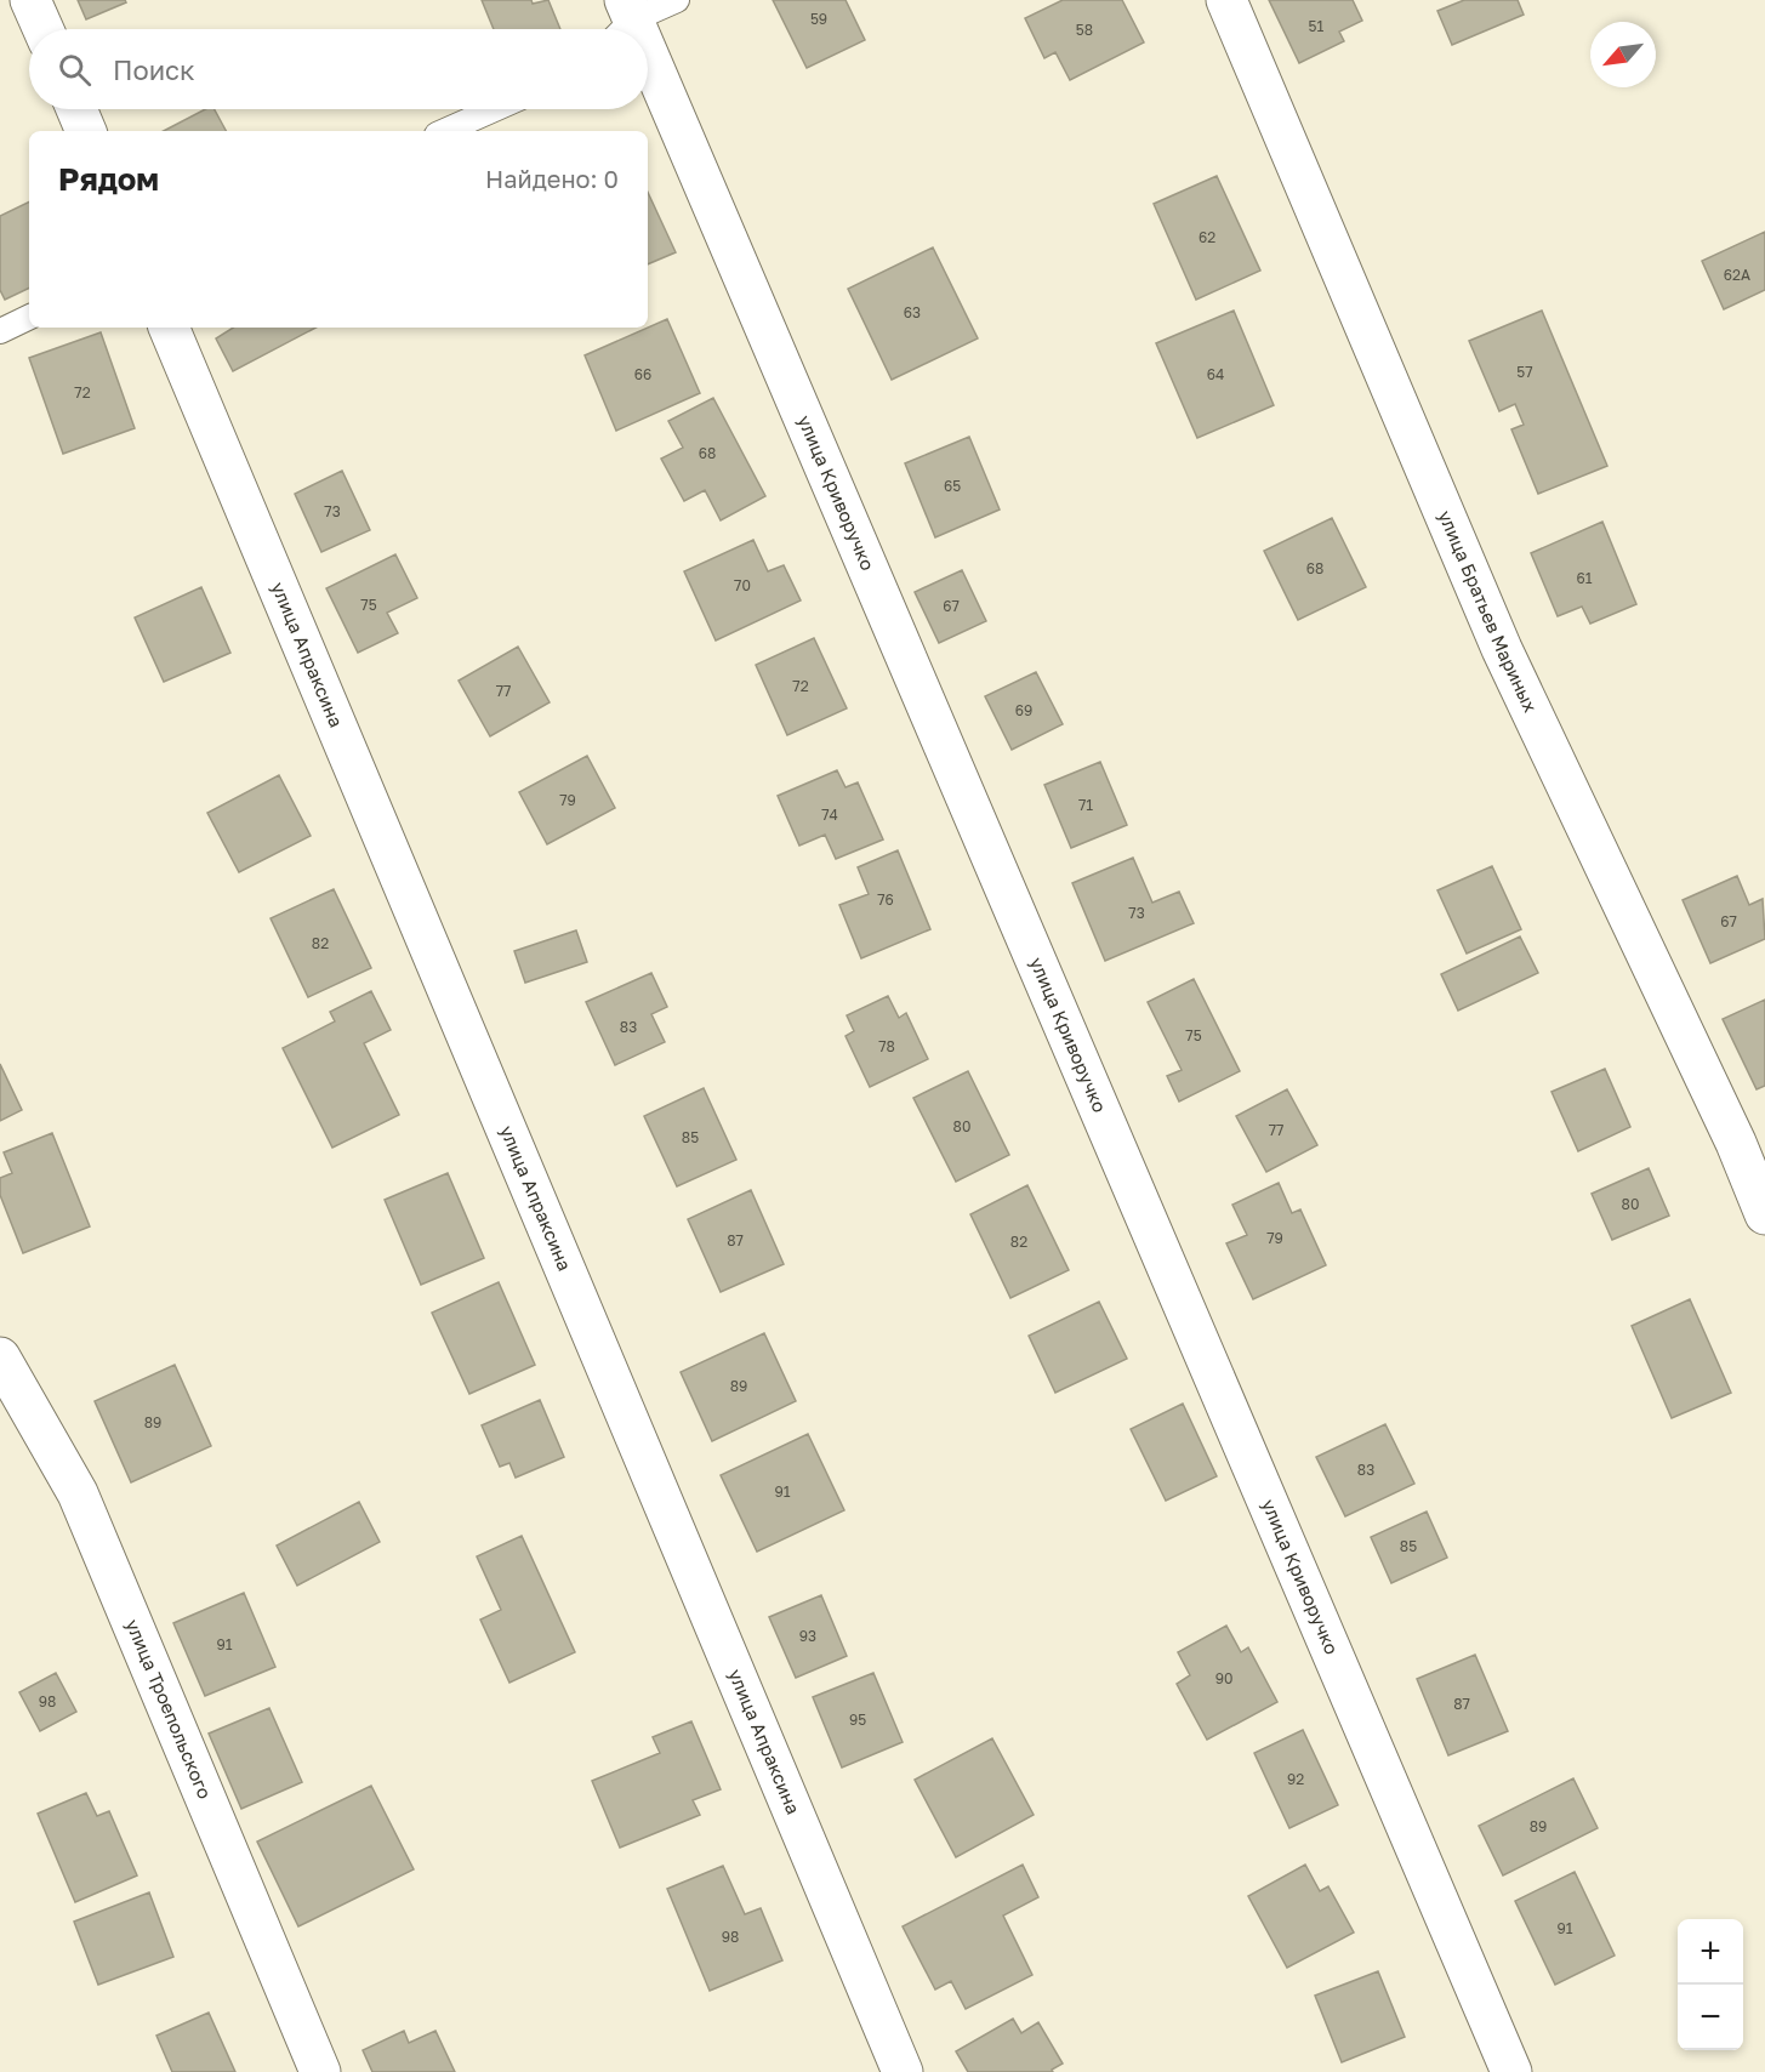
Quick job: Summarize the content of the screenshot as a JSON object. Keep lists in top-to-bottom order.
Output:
{
  "streets": {
    "street": [
      "улица Криворучко",
      "улица Братьев Мариных",
      "улица Апраксина",
      "улица Троепольского"
    ]
  },
  "house_numbers": [
    "59",
    "51",
    "58",
    "62",
    "62А",
    "63",
    "57",
    "66",
    "64",
    "72",
    "68",
    "65",
    "73",
    "68",
    "61",
    "70",
    "75",
    "67",
    "72",
    "77",
    "69",
    "79",
    "71",
    "74",
    "76",
    "73",
    "67",
    "82",
    "83",
    "75",
    "78",
    "80",
    "77",
    "85",
    "80",
    "79",
    "87",
    "82",
    "89",
    "89",
    "83",
    "91",
    "85",
    "93",
    "91",
    "90",
    "98",
    "87",
    "95",
    "92",
    "89",
    "91",
    "98"
  ],
  "north": "bottom left",
  "page": {
    "search": "Поиск",
    "heading": ["Рядом", "Найдено: 0"],
    "map_buttons": ["+", "−"]
  }
}
